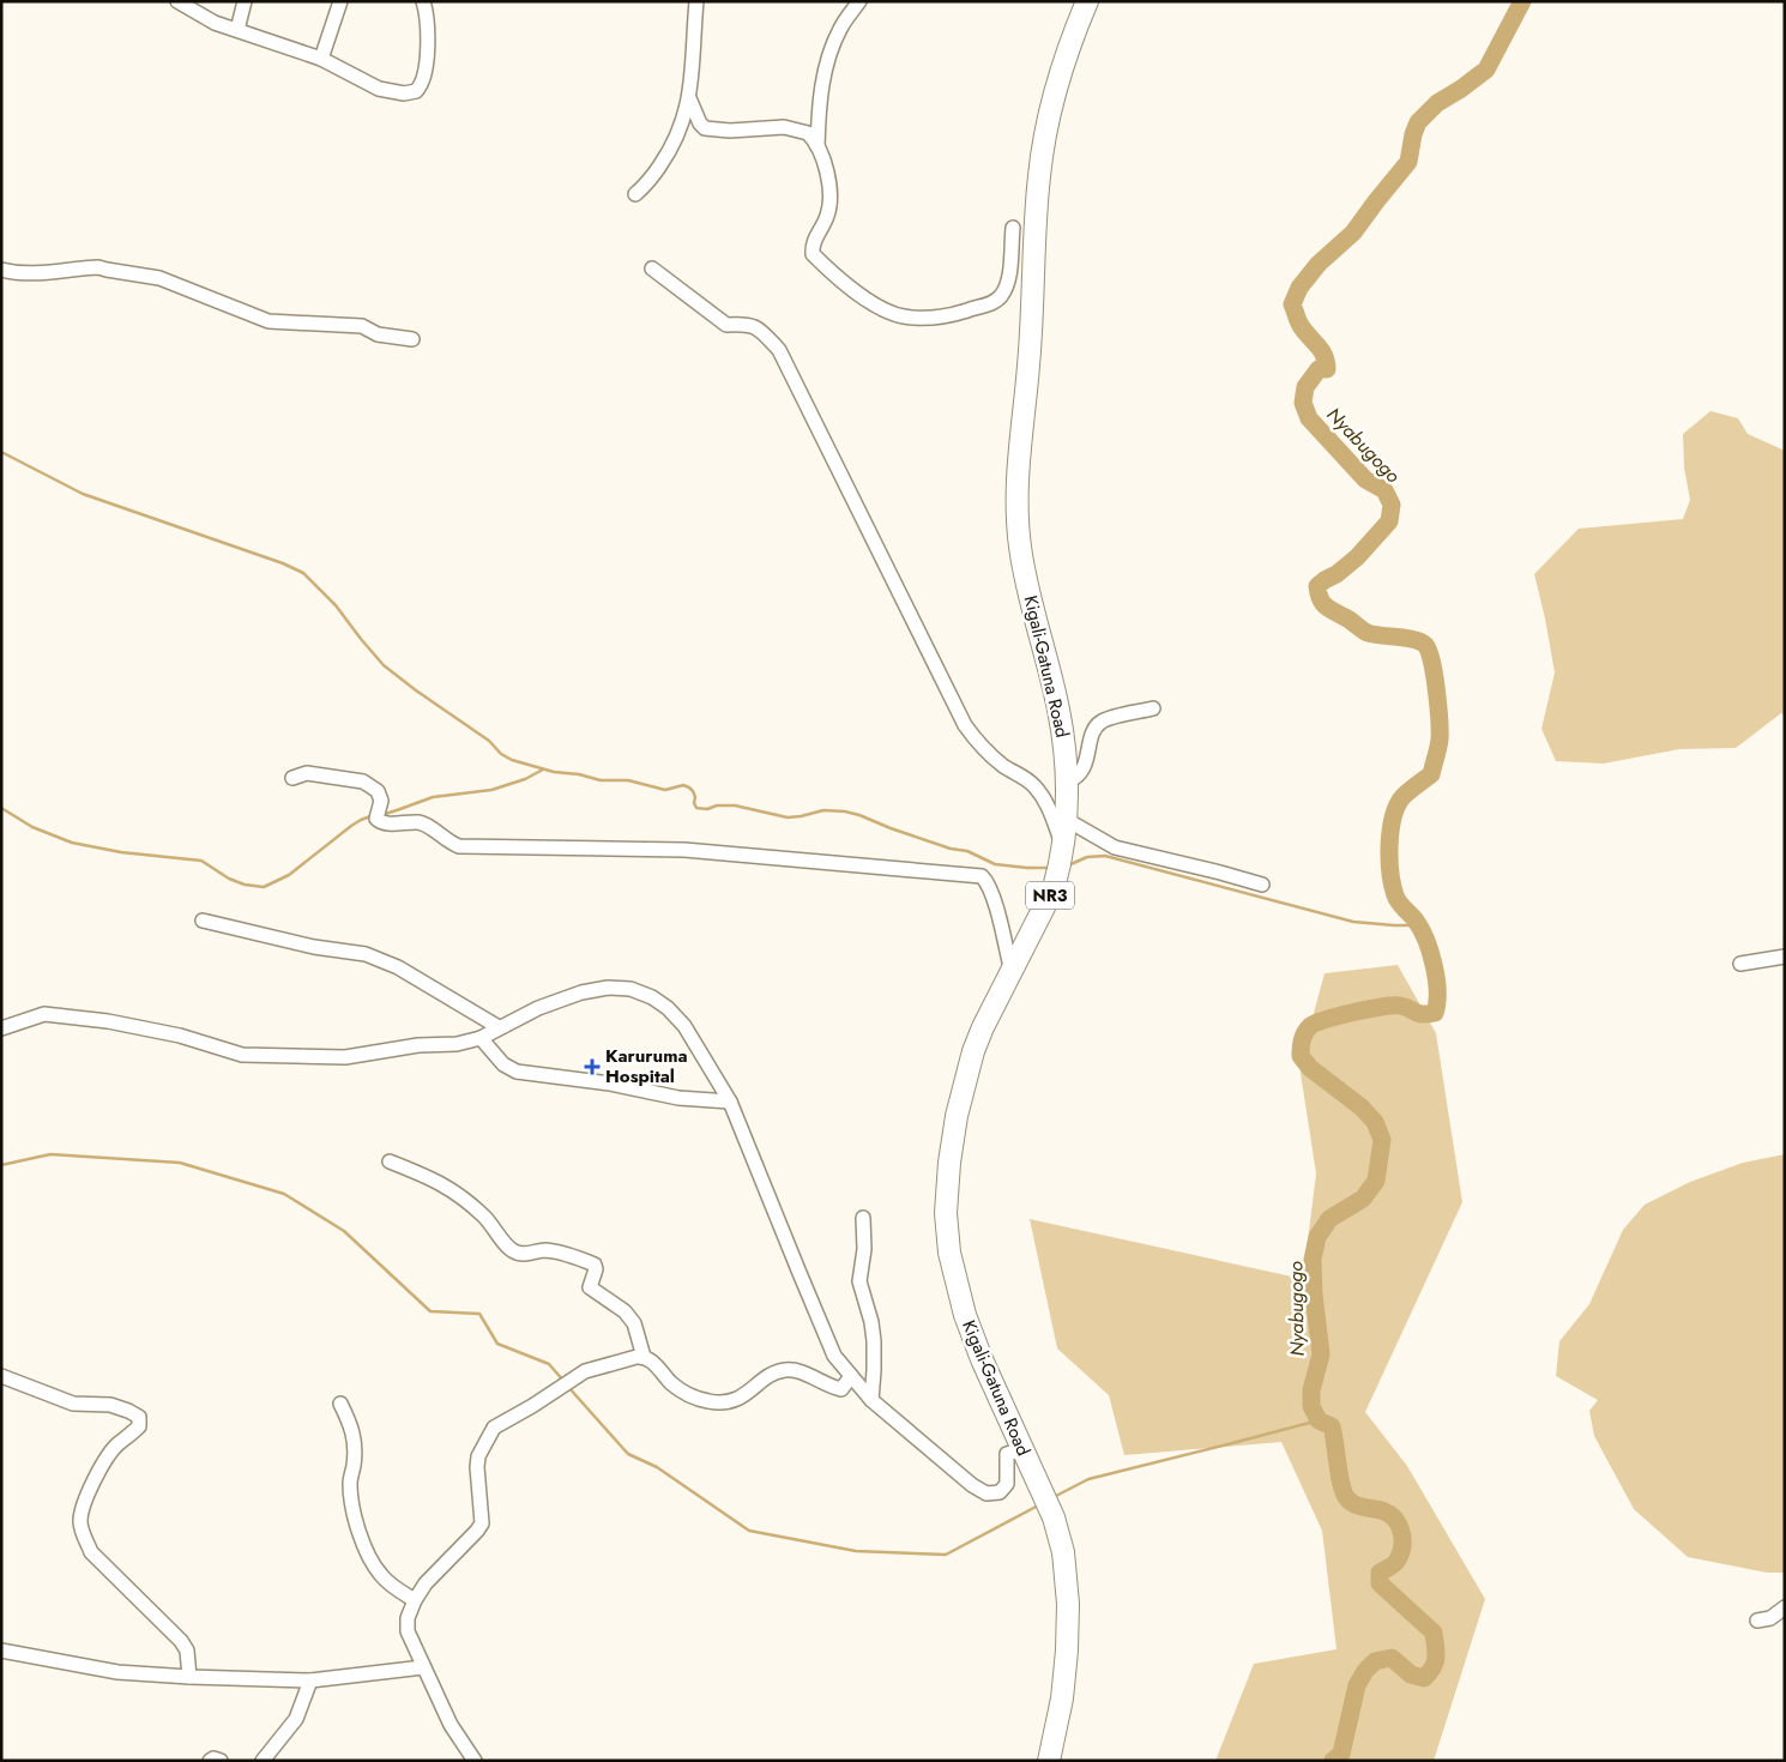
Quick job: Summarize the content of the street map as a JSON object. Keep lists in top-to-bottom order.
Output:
{
  "streets": {
    "highway": ["Kigali-Gatuna Road", "NR3"]
  },
  "water": ["Nyabugogo"],
  "places": {
    "health": ["Karuruma Hospital"]
  }
}
